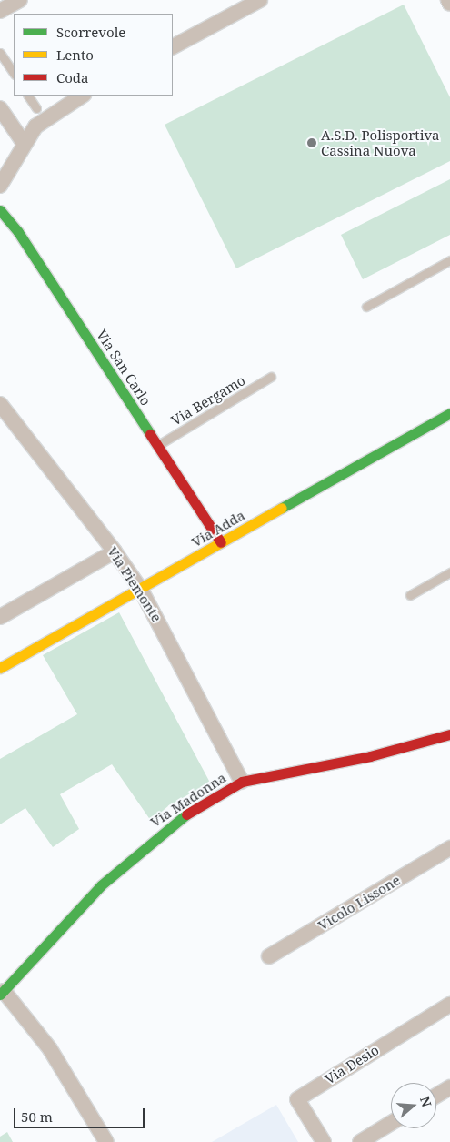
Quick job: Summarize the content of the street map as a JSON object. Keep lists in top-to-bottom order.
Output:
{
  "streets": {
    "street": [
      "Via San Carlo",
      "Via Adda",
      "Via Piemonte",
      "Via Madonna",
      "Vicolo Lissone",
      "Via Desio"
    ],
    "lane": ["Via Bergamo"]
  },
  "crossings": [
    ["Via San Carlo", "Via Bergamo"],
    ["Via San Carlo", "Via Adda"],
    ["Via Adda", "Via Piemonte"],
    ["Via Piemonte", "Via Madonna"]
  ],
  "places": ["A.S.D. Polisportiva Cassina Nuova"],
  "legend": ["Scorrevole", "Lento", "Coda"],
  "scale_bar": "50 m",
  "north": "right"
}
